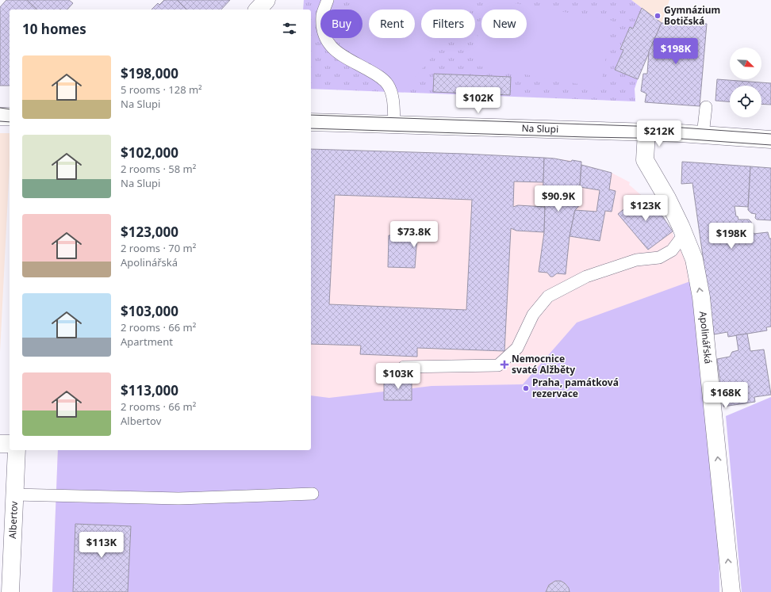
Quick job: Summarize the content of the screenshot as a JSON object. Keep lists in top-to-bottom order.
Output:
{
  "streets": {
    "street": ["Na Slupi", "Apolinářská", "Albertov"]
  },
  "crossings": [
    ["Na Slupi", "Apolinářská"]
  ],
  "one_way": ["Apolinářská"],
  "places": {
    "other": ["Gymnázium Botičská", "Praha, památková rezervace"],
    "health": ["Nemocnice svaté Alžběty"]
  },
  "north": "bottom right",
  "page": {
    "chip": [
      "Buy",
      "Rent",
      "Filters",
      "New"
    ],
    "heading": "10 homes",
    "price": [
      "$198K",
      "$102K",
      "$212K",
      "$90.9K",
      "$123K",
      "$73.8K",
      "$198K",
      "$103K",
      "$168K",
      "$113K"
    ],
    "list": [
      {
        "name": "$198,000",
        "note": "5 rooms · 128 m² · Na Slupi"
      },
      {
        "name": "$102,000",
        "note": "2 rooms · 58 m² · Na Slupi"
      },
      {
        "name": "$123,000",
        "note": "2 rooms · 70 m² · Apolinářská"
      },
      {
        "name": "$103,000",
        "note": "2 rooms · 66 m² · Apartment"
      },
      {
        "name": "$113,000",
        "note": "2 rooms · 66 m² · Albertov"
      }
    ]
  }
}
